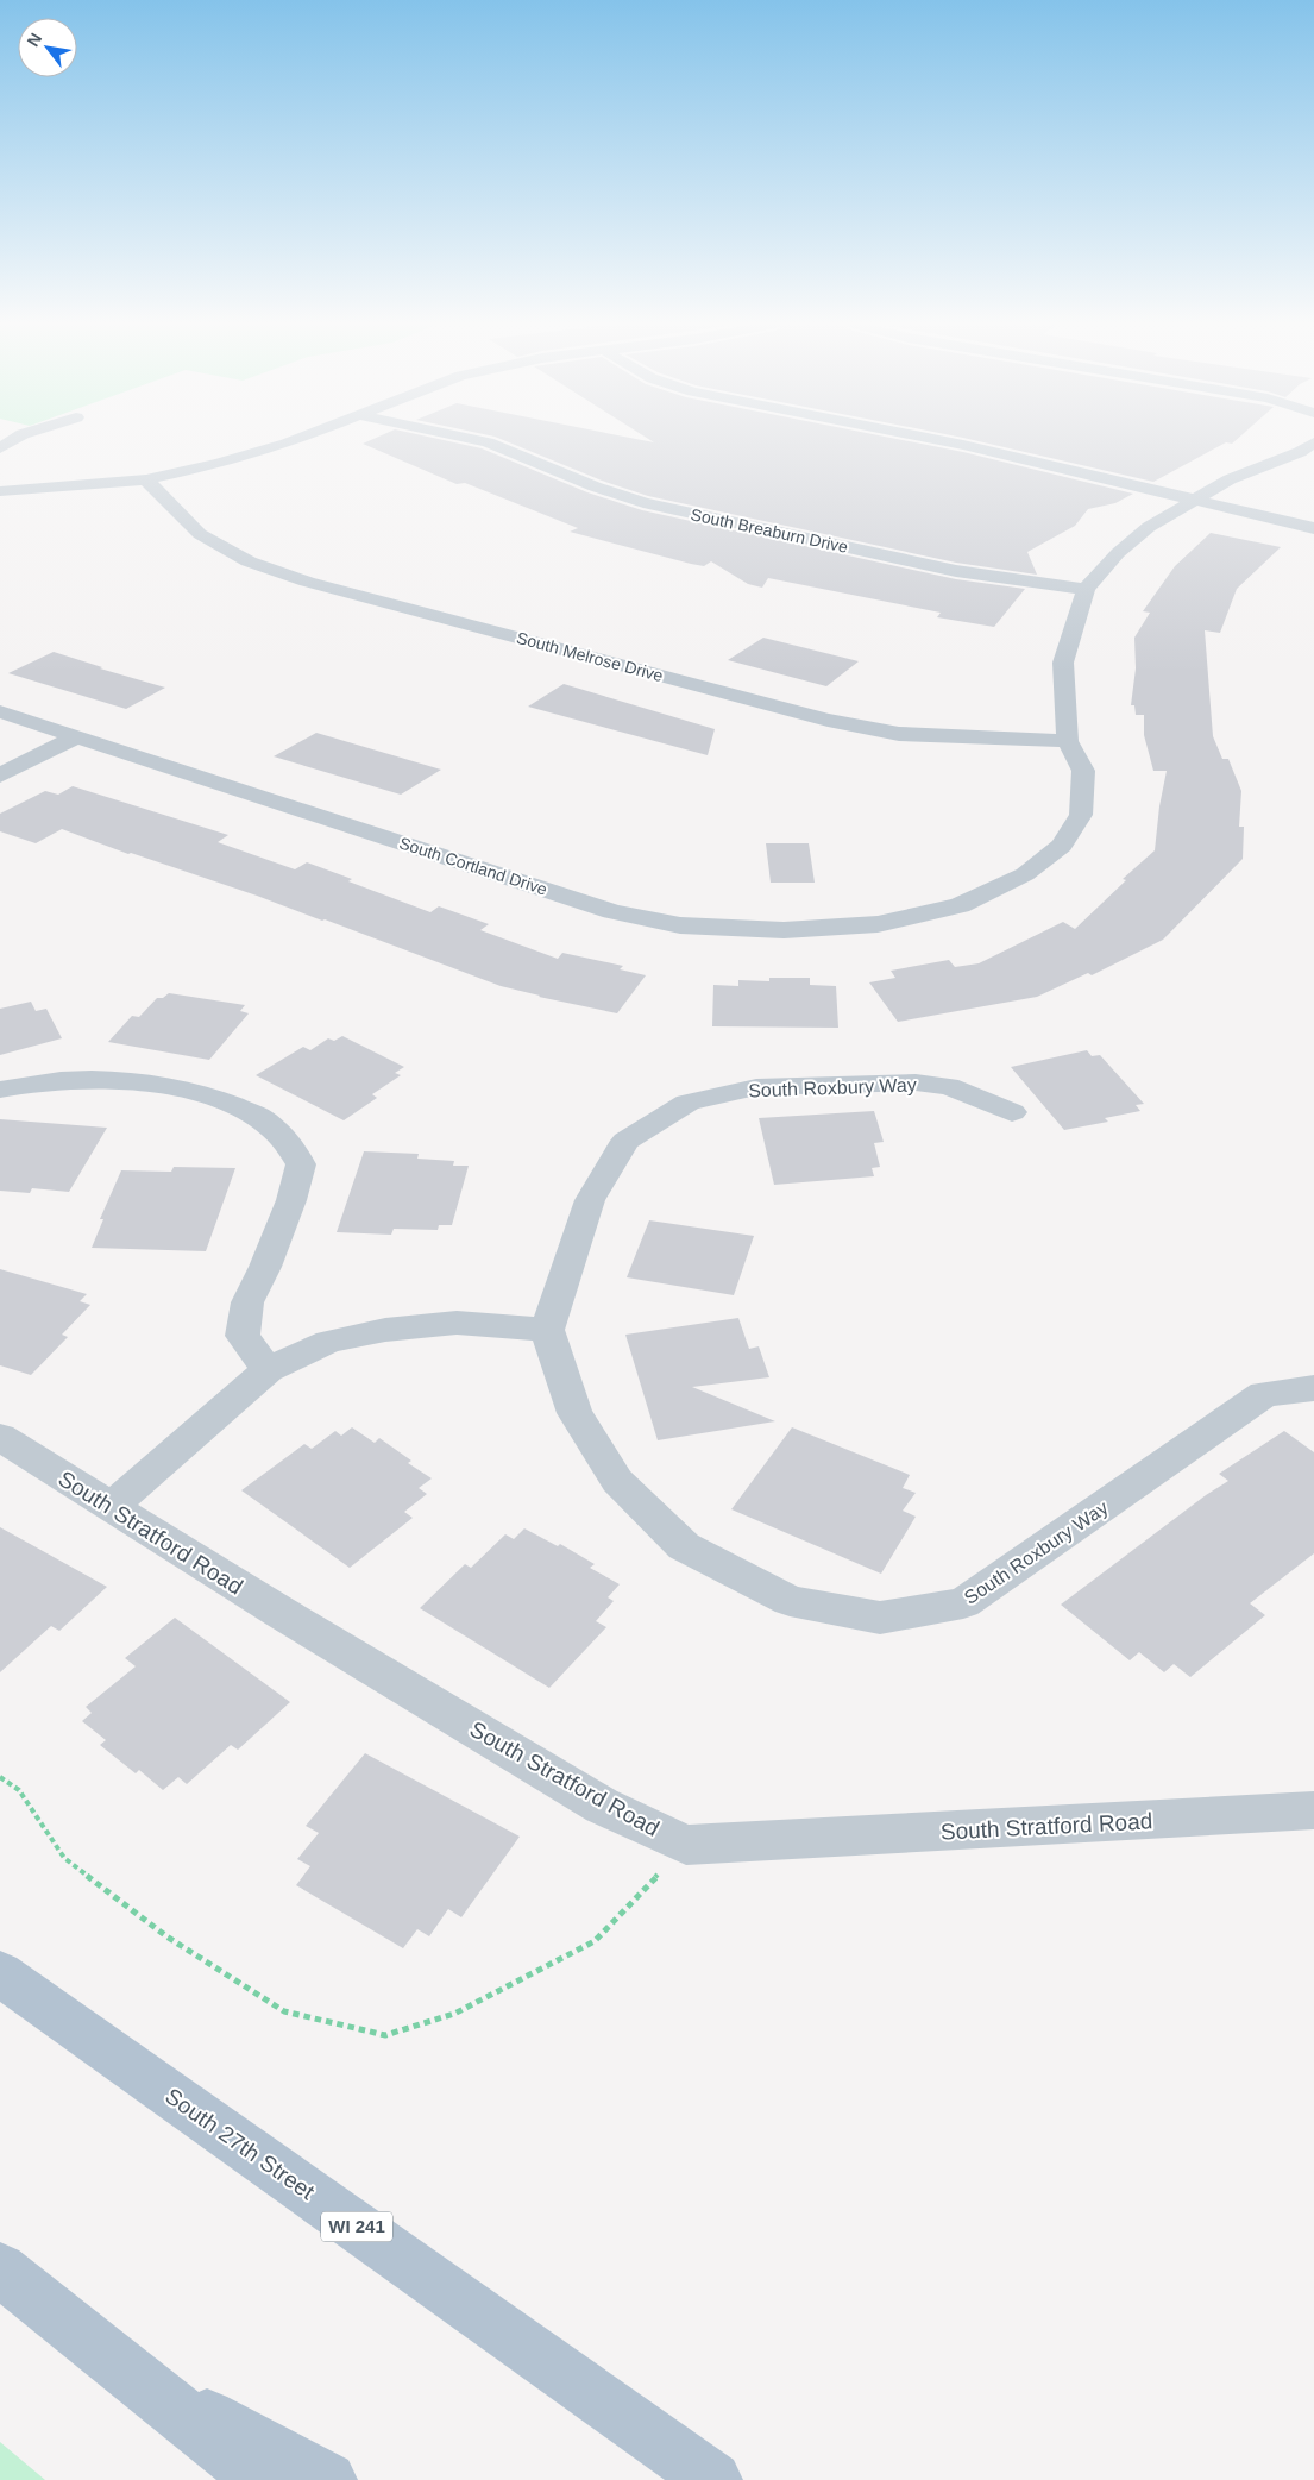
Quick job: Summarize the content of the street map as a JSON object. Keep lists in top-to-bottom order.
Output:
{
  "streets": {
    "main road": ["South 27th Street", "WI 241"],
    "street": [
      "South Breaburn Drive",
      "South Melrose Drive",
      "South Cortland Drive",
      "South Roxbury Way",
      "South Stratford Road"
    ]
  },
  "crossings": [
    ["South Melrose Drive", "South Cortland Drive"]
  ],
  "north": "top left"
}
